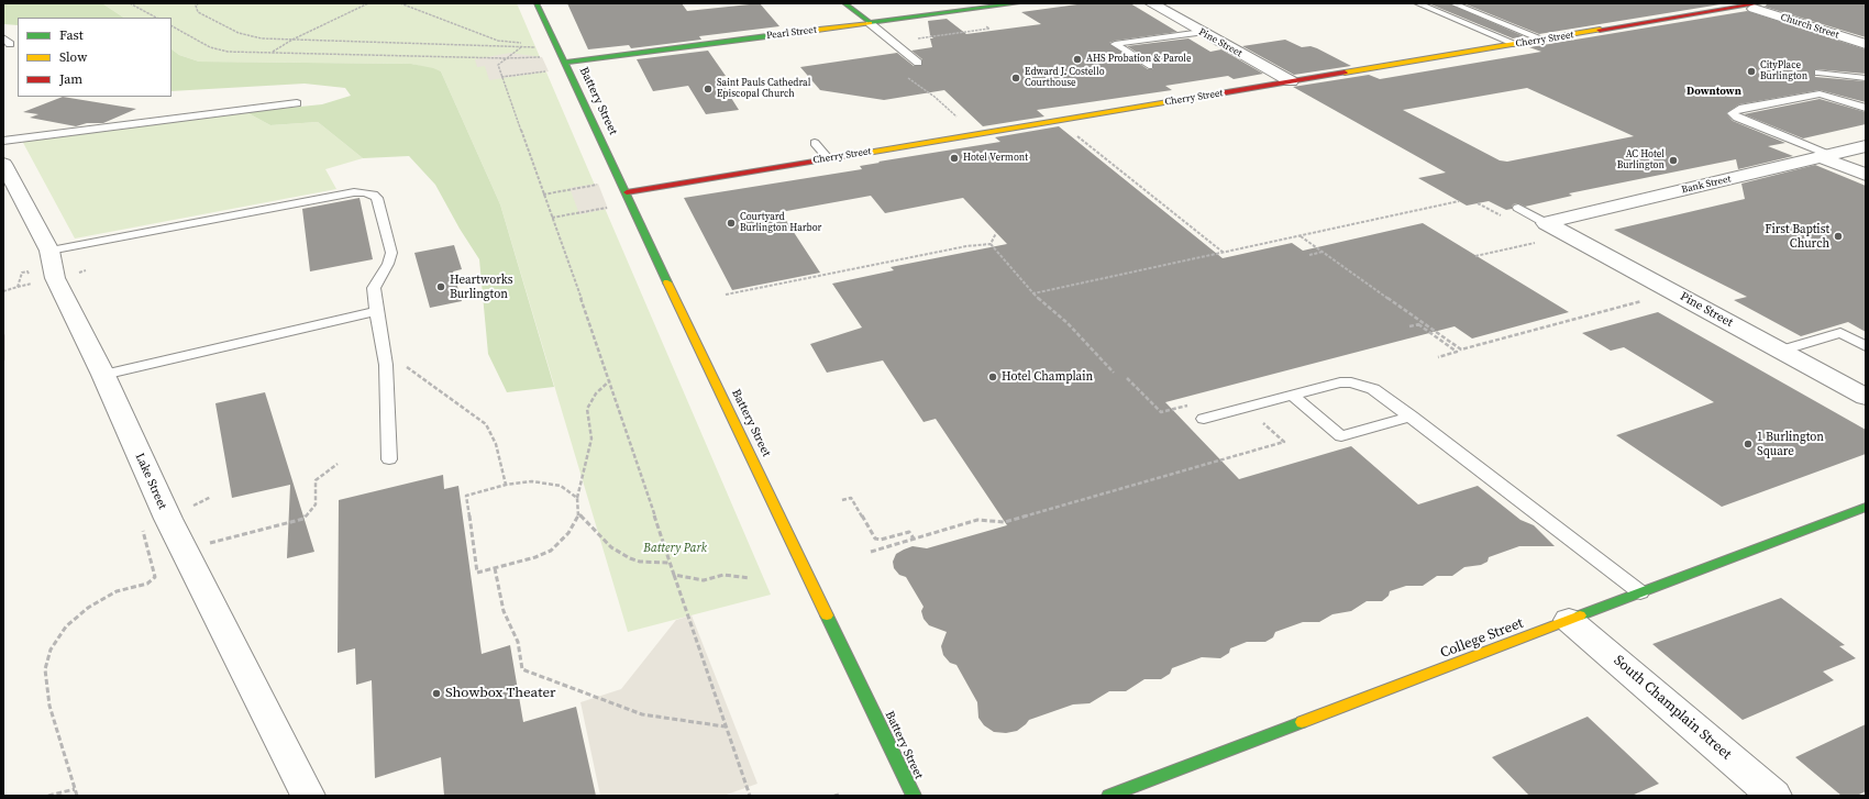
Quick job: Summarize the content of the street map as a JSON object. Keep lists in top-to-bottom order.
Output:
{
  "streets": {
    "street": [
      "Church Street",
      "Pearl Street",
      "Cherry Street",
      "Pine Street",
      "Battery Street",
      "Bank Street",
      "Lake Street",
      "College Street",
      "South Champlain Street"
    ]
  },
  "crossings": [
    ["Church Street", "Cherry Street"],
    ["Pearl Street", "Battery Street"],
    ["Cherry Street", "Pine Street"],
    ["Cherry Street", "Battery Street"],
    ["Pine Street", "Bank Street"],
    ["College Street", "South Champlain Street"]
  ],
  "districts": ["Downtown"],
  "parks": ["Battery Park"],
  "places": [
    "AHS Probation & Parole",
    "CityPlace Burlington",
    "Edward J. Costello Courthouse",
    "Saint Pauls Cathedral Episcopal Church",
    "Hotel Vermont",
    "AC Hotel Burlington",
    "Courtyard Burlington Harbor",
    "First Baptist Church",
    "Heartworks Burlington",
    "Hotel Champlain",
    "1 Burlington Square",
    "Showbox Theater"
  ],
  "legend": ["Fast", "Slow", "Jam"]
}
